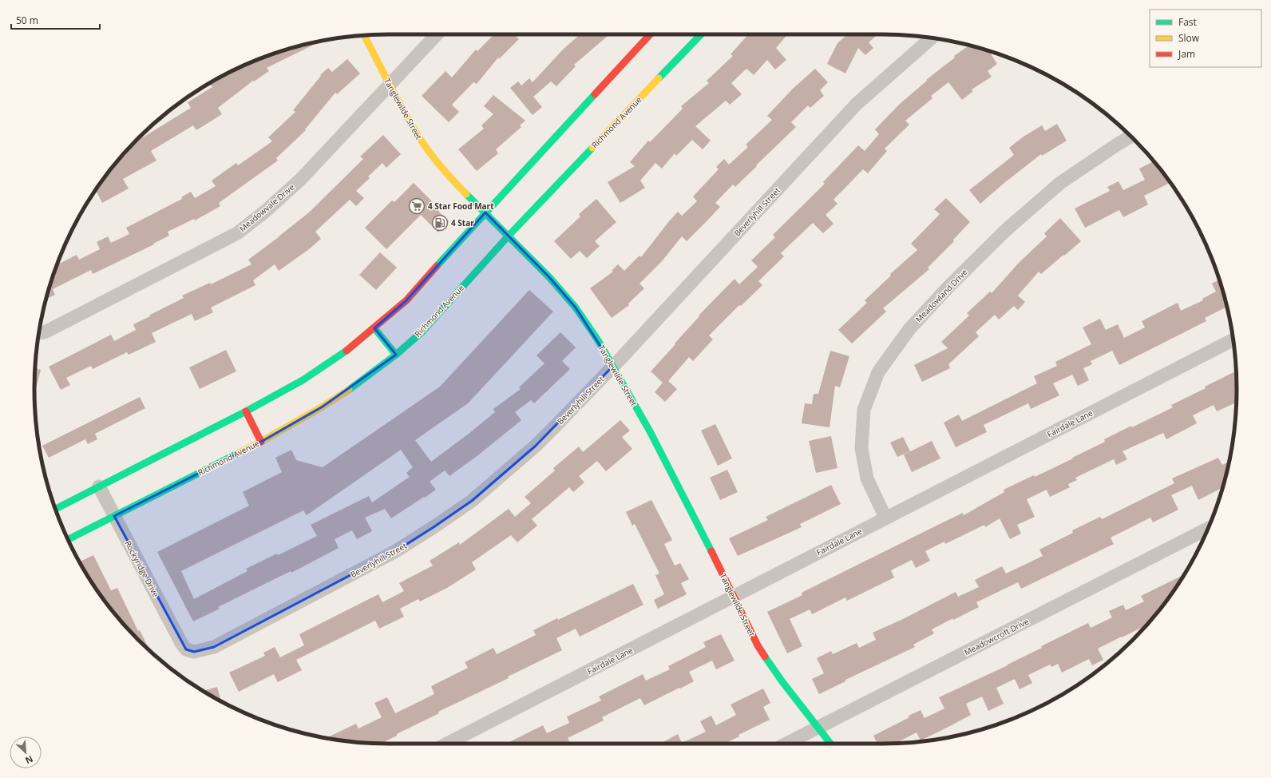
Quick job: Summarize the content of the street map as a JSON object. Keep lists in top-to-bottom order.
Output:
{
  "streets": {
    "main road": ["Tanglewilde Street", "Richmond Avenue"],
    "street": [
      "Meadowvale Drive",
      "Beverlyhill Street",
      "Meadowland Drive",
      "Fairdale Lane",
      "Rockyridge Drive",
      "Meadowcroft Drive"
    ]
  },
  "crossings": [
    ["Tanglewilde Street", "Richmond Avenue"],
    ["Tanglewilde Street", "Meadowvale Drive"],
    ["Tanglewilde Street", "Beverlyhill Street"],
    ["Tanglewilde Street", "Fairdale Lane"],
    ["Tanglewilde Street", "Meadowcroft Drive"],
    ["Richmond Avenue", "Rockyridge Drive"],
    ["Beverlyhill Street", "Rockyridge Drive"],
    ["Meadowland Drive", "Fairdale Lane"]
  ],
  "places": {
    "supermarket": ["4 Star Food Mart"],
    "fuel station": ["4 Star"]
  },
  "legend": ["Fast", "Slow", "Jam"],
  "scale_bar": "50 m",
  "north": "bottom right"
}
